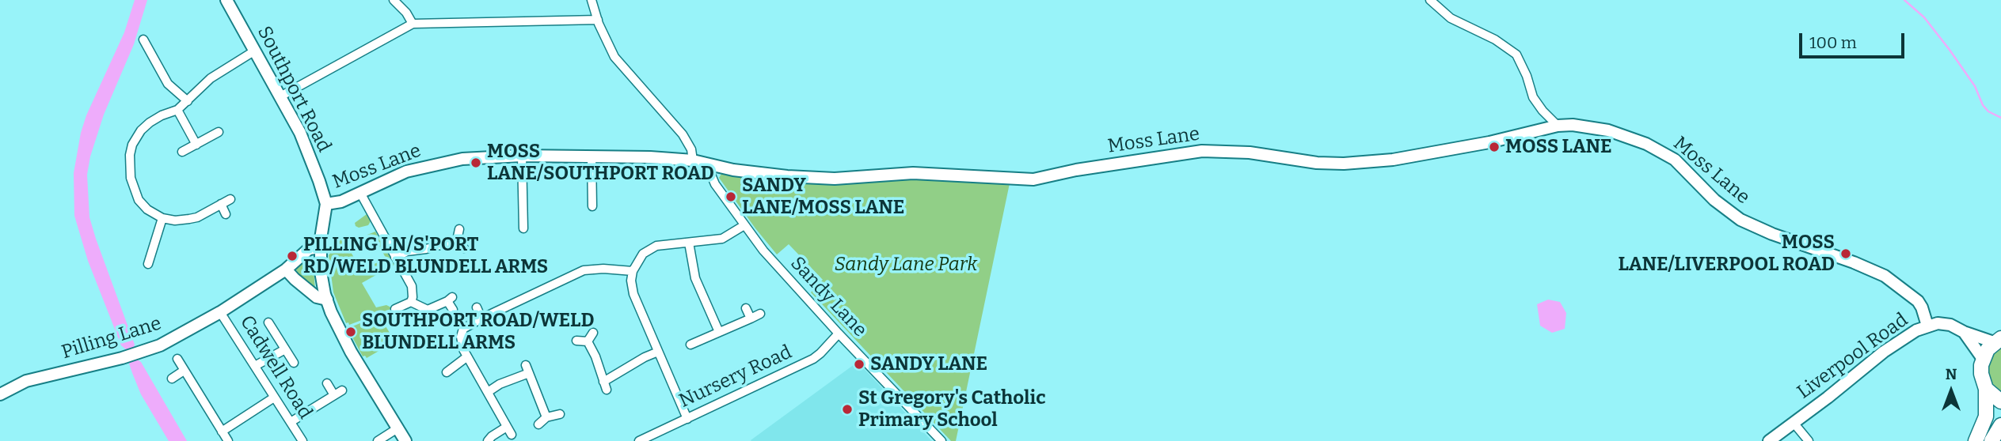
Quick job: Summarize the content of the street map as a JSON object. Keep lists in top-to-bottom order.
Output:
{
  "streets": {
    "street": [
      "Southport Road",
      "Moss Lane",
      "Sandy Lane",
      "Pilling Lane",
      "Liverpool Road",
      "Cadwell Road",
      "Nursery Road"
    ]
  },
  "crossings": [
    ["Southport Road", "Moss Lane"],
    ["Southport Road", "Pilling Lane"],
    ["Moss Lane", "Sandy Lane"],
    ["Moss Lane", "Liverpool Road"],
    ["Sandy Lane", "Nursery Road"],
    ["Pilling Lane", "Cadwell Road"]
  ],
  "parks": ["Sandy Lane Park"],
  "places": [
    "MOSS LANE",
    "MOSS LANE/SOUTHPORT ROAD",
    "SANDY LANE/MOSS LANE",
    "MOSS LANE/LIVERPOOL ROAD",
    "PILLING LN/S'PORT RD/WELD BLUNDELL ARMS",
    "SOUTHPORT ROAD/WELD BLUNDELL ARMS",
    "SANDY LANE",
    "St Gregory's Catholic Primary School"
  ],
  "scale_bar": "100 m",
  "north": "top"
}
